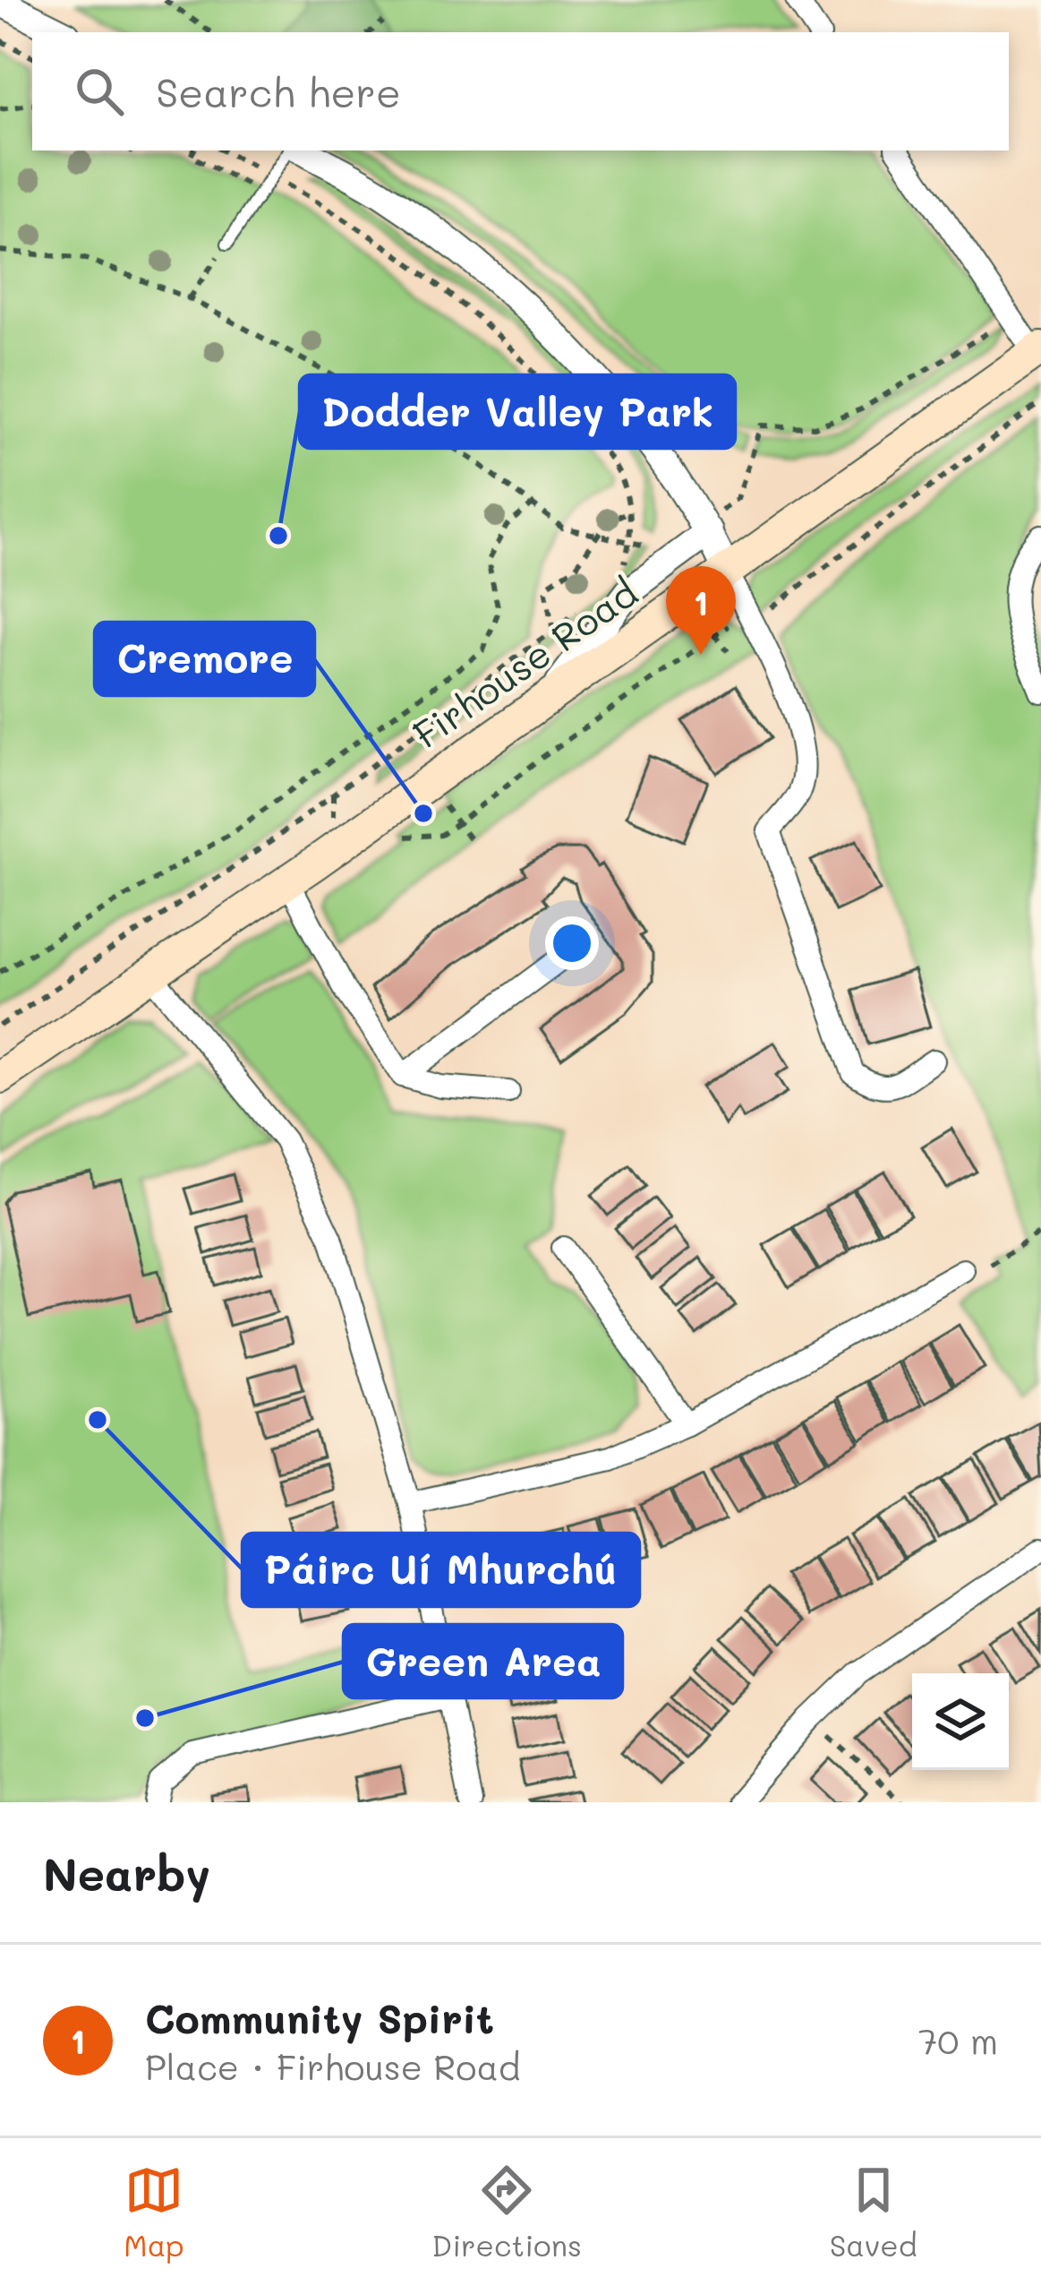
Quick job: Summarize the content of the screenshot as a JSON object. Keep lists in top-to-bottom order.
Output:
{
  "streets": {
    "main road": ["Firhouse Road"]
  },
  "places": [
    "Dodder Valley Park",
    "Cremore",
    "Páirc Uí Mhurchú",
    "Green Area"
  ],
  "page": {
    "search": "Search here",
    "pins": "1",
    "heading": "Nearby",
    "list": [
      {
        "mark": "1",
        "name": "Community Spirit",
        "note": "Place · Firhouse Road",
        "value": "70 m"
      }
    ],
    "nav": ["Map", "Directions", "Saved"]
  }
}
